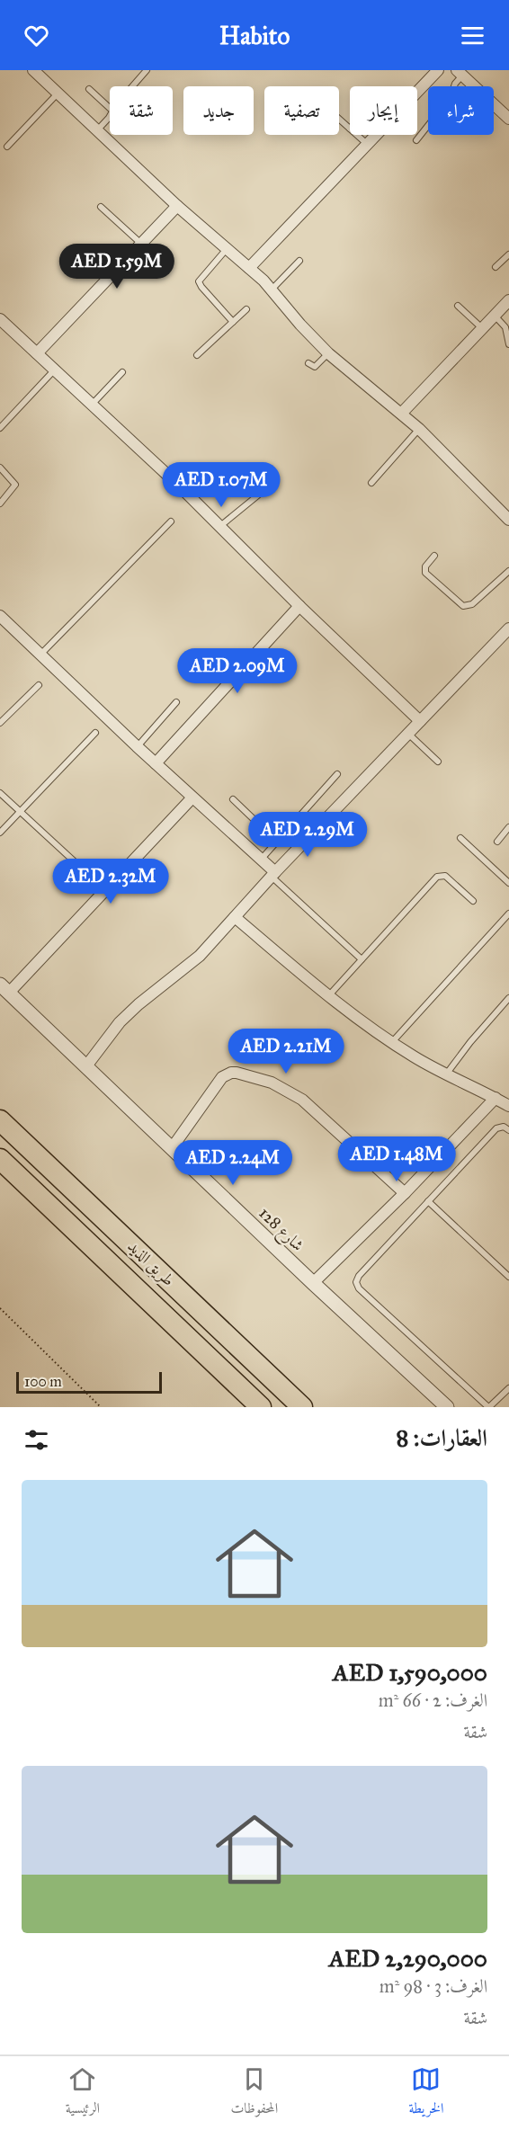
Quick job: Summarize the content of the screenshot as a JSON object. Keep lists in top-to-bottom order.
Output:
{
  "streets": {
    "highway": ["طريق الذيد"],
    "street": ["شارع 128"]
  },
  "scale_bar": "100 m",
  "page": {
    "header": "Habito",
    "chip": [
      "شراء",
      "إيجار",
      "تصفية",
      "جديد",
      "شقة"
    ],
    "price": [
      "AED 1.59M",
      "AED 1.07M",
      "AED 2.09M",
      "AED 2.29M",
      "AED 2.32M",
      "AED 2.21M",
      "AED 1.48M",
      "AED 2.24M"
    ],
    "scale": "100 m",
    "heading": "العقارات: 8",
    "list": [
      {
        "name": "AED 1,590,000",
        "note": "الغرف: 2 · 66 m² · شقة"
      },
      {
        "name": "AED 2,290,000",
        "note": "الغرف: 3 · 98 m² · شقة"
      }
    ],
    "tabs": ["الخريطة", "المحفوظات", "الرئيسية"]
  }
}
